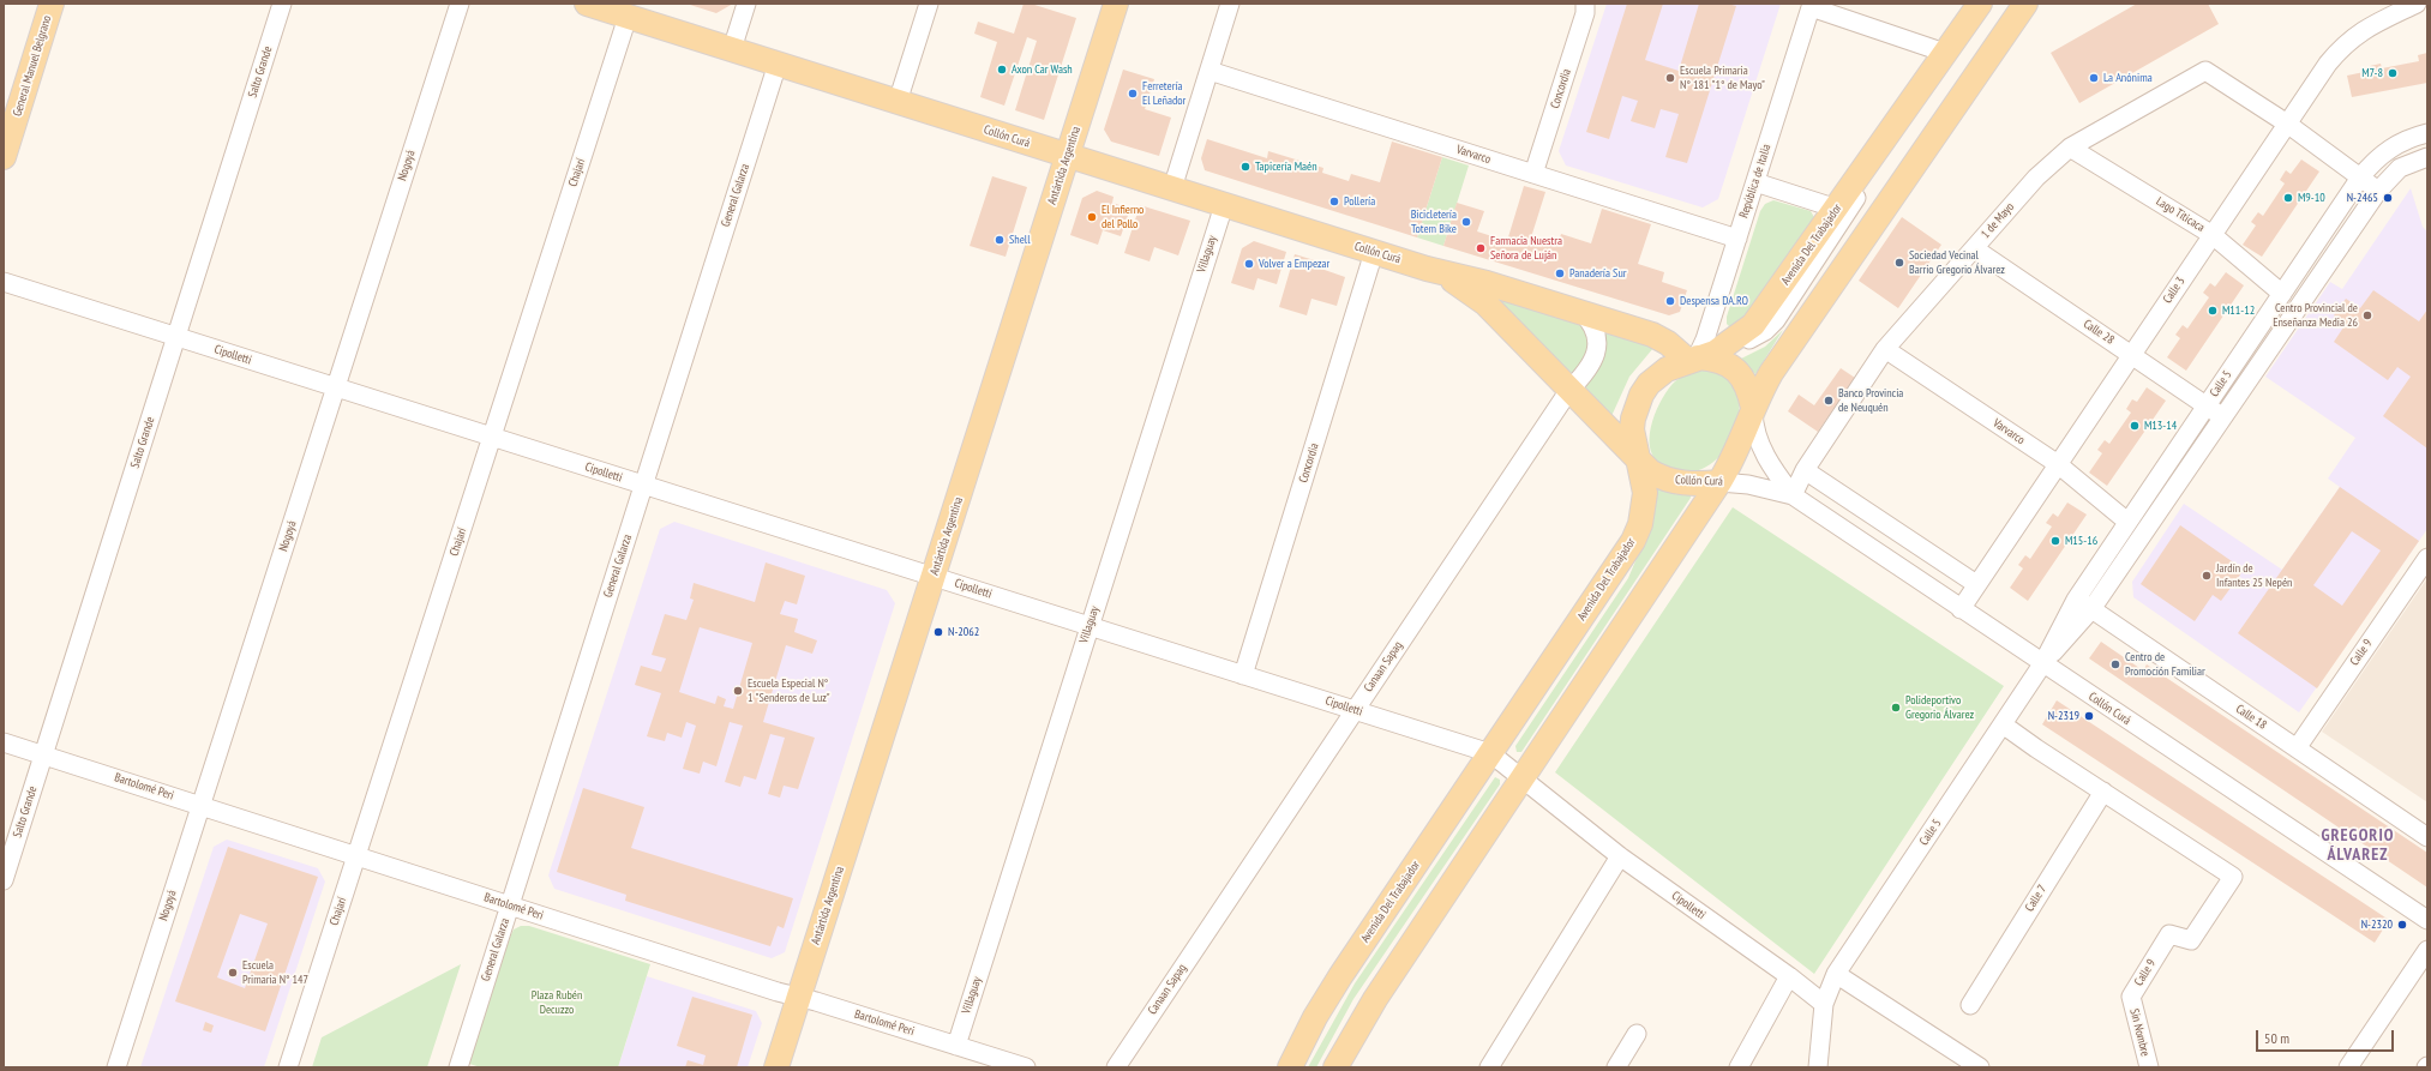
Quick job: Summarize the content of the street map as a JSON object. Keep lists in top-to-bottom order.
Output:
{
  "streets": {
    "main road": [
      "General Manuel Belgrano",
      "Collón Curá",
      "Antártida Argentina",
      "Avenida Del Trabajador"
    ],
    "street": [
      "Salto Grande",
      "Concordia",
      "Varvarco",
      "Nogoyá",
      "Chajarí",
      "República de Italia",
      "General Galarza",
      "Lago Titicaca",
      "1 de Mayo",
      "Villaguay",
      "Calle 3",
      "Calle 28",
      "Cipolletti",
      "Calle 5",
      "Calle 9",
      "Canaan Sapag",
      "Calle 18",
      "Bartolomé Peri",
      "Calle 7",
      "Sin Nombre"
    ]
  },
  "crossings": [
    ["Salto Grande", "Cipolletti"],
    ["Salto Grande", "Bartolomé Peri"],
    ["Concordia", "Collón Curá"],
    ["Concordia", "Varvarco"],
    ["Concordia", "Cipolletti"],
    ["Collón Curá", "Antártida Argentina"],
    ["Collón Curá", "Chajarí"],
    ["Collón Curá", "República de Italia"],
    ["Collón Curá", "General Galarza"],
    ["Collón Curá", "1 de Mayo"],
    ["Collón Curá", "Avenida Del Trabajador"],
    ["Collón Curá", "Villaguay"],
    ["Collón Curá", "Calle 3"],
    ["Collón Curá", "Calle 5"],
    ["Collón Curá", "Canaan Sapag"],
    ["Varvarco", "República de Italia"],
    ["Varvarco", "1 de Mayo"],
    ["Varvarco", "Calle 3"],
    ["Varvarco", "Calle 5"],
    ["Nogoyá", "Cipolletti"],
    ["Nogoyá", "Bartolomé Peri"],
    ["Antártida Argentina", "Cipolletti"],
    ["Antártida Argentina", "Bartolomé Peri"],
    ["Chajarí", "Cipolletti"],
    ["Chajarí", "Bartolomé Peri"],
    ["República de Italia", "Avenida Del Trabajador"],
    ["General Galarza", "Cipolletti"],
    ["General Galarza", "Bartolomé Peri"],
    ["Lago Titicaca", "1 de Mayo"],
    ["Lago Titicaca", "Calle 3"],
    ["Lago Titicaca", "Calle 5"],
    ["1 de Mayo", "Calle 3"],
    ["1 de Mayo", "Calle 28"],
    ["Avenida Del Trabajador", "Cipolletti"],
    ["Villaguay", "Cipolletti"],
    ["Villaguay", "Bartolomé Peri"],
    ["Calle 3", "Calle 28"],
    ["Calle 28", "Calle 5"],
    ["Cipolletti", "Calle 5"],
    ["Cipolletti", "Canaan Sapag"],
    ["Calle 5", "Calle 18"],
    ["Calle 9", "Calle 18"],
    ["Calle 9", "Calle 7"],
    ["Calle 9", "Sin Nombre"]
  ],
  "districts": ["GREGORIO ÁLVAREZ"],
  "parks": ["Plaza Rubén Decuzzo"],
  "places": [
    "Axon Car Wash",
    "M7-8",
    "Escuela Primaria N° 181 \"1° de Mayo\"",
    "La Anónima",
    "Ferretería El Leñador",
    "Tapicería Maén",
    "M9-10",
    "N-2465",
    "Pollería",
    "El Infierno del Pollo",
    "Bicicletería Totem Bike",
    "Shell",
    "Farmacia Nuestra Señora de Luján",
    "Sociedad Vecinal Barrio Gregorio Álvarez",
    "Volver a Empezar",
    "Panadería Sur",
    "Despensa DA.RO",
    "M11-12",
    "Centro Provincial de Enseñanza Media 26",
    "Banco Provincia de Neuquén",
    "M13-14",
    "M15-16",
    "Jardín de Infantes 25 Nepén",
    "N-2062",
    "Centro de Promoción Familiar",
    "Escuela Especial N° 1 \"Senderos de Luz\"",
    "Polideportivo Gregorio Álvarez",
    "N-2319",
    "N-2320",
    "Escuela Primaria N° 147"
  ],
  "scale_bar": "50 m"
}
